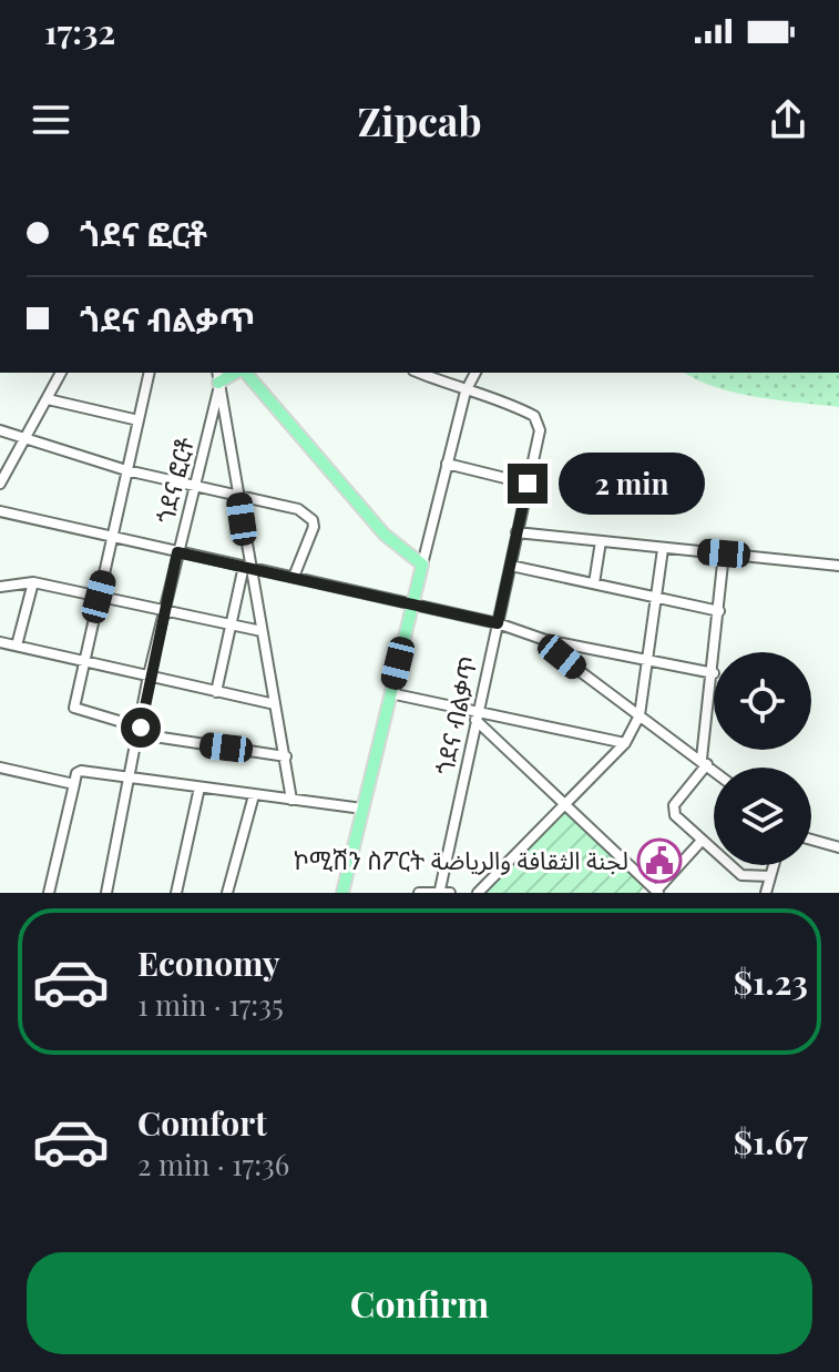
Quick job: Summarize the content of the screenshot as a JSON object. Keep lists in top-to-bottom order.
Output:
{
  "streets": {
    "street": ["ጎደና ፎርቶ", "ጎደና ብልቃጥ"]
  },
  "places": {
    "public building": ["ኮሚሽን ስፖርት لجنة الثقافة والرياضة"]
  },
  "page": {
    "status": "17:32",
    "header": "Zipcab",
    "banner": ["ጎደና ፎርቶ", "ጎደና ብልቃጥ"],
    "bubble": "2 min",
    "list": [
      {
        "name": "Economy",
        "note": "1 min · 17:35",
        "value": "$1.23"
      },
      {
        "name": "Comfort",
        "note": "2 min · 17:36",
        "value": "$1.67"
      }
    ],
    "buttons": "Confirm"
  }
}
